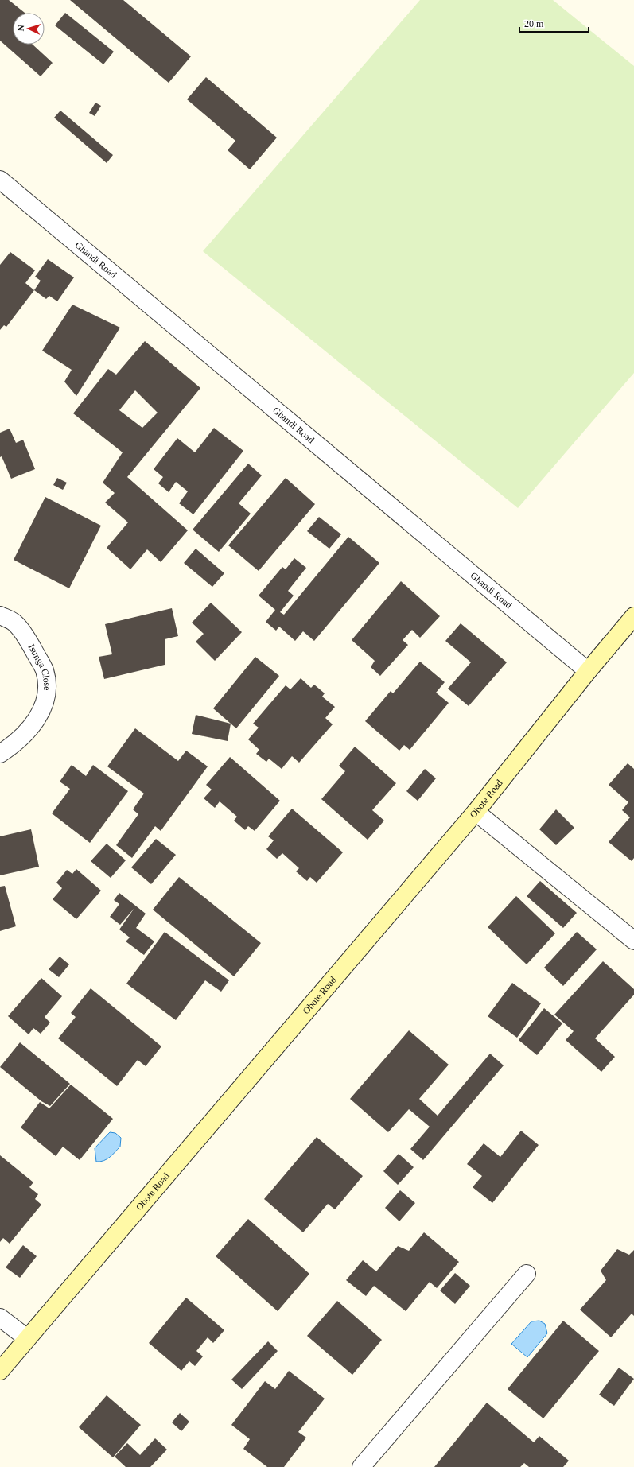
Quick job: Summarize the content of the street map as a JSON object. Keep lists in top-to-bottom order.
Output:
{
  "streets": {
    "street": ["Ghandi Road", "Isunga Close", "Obote Road"]
  },
  "crossings": [
    ["Ghandi Road", "Obote Road"]
  ],
  "scale_bar": "20 m",
  "north": "left"
}
